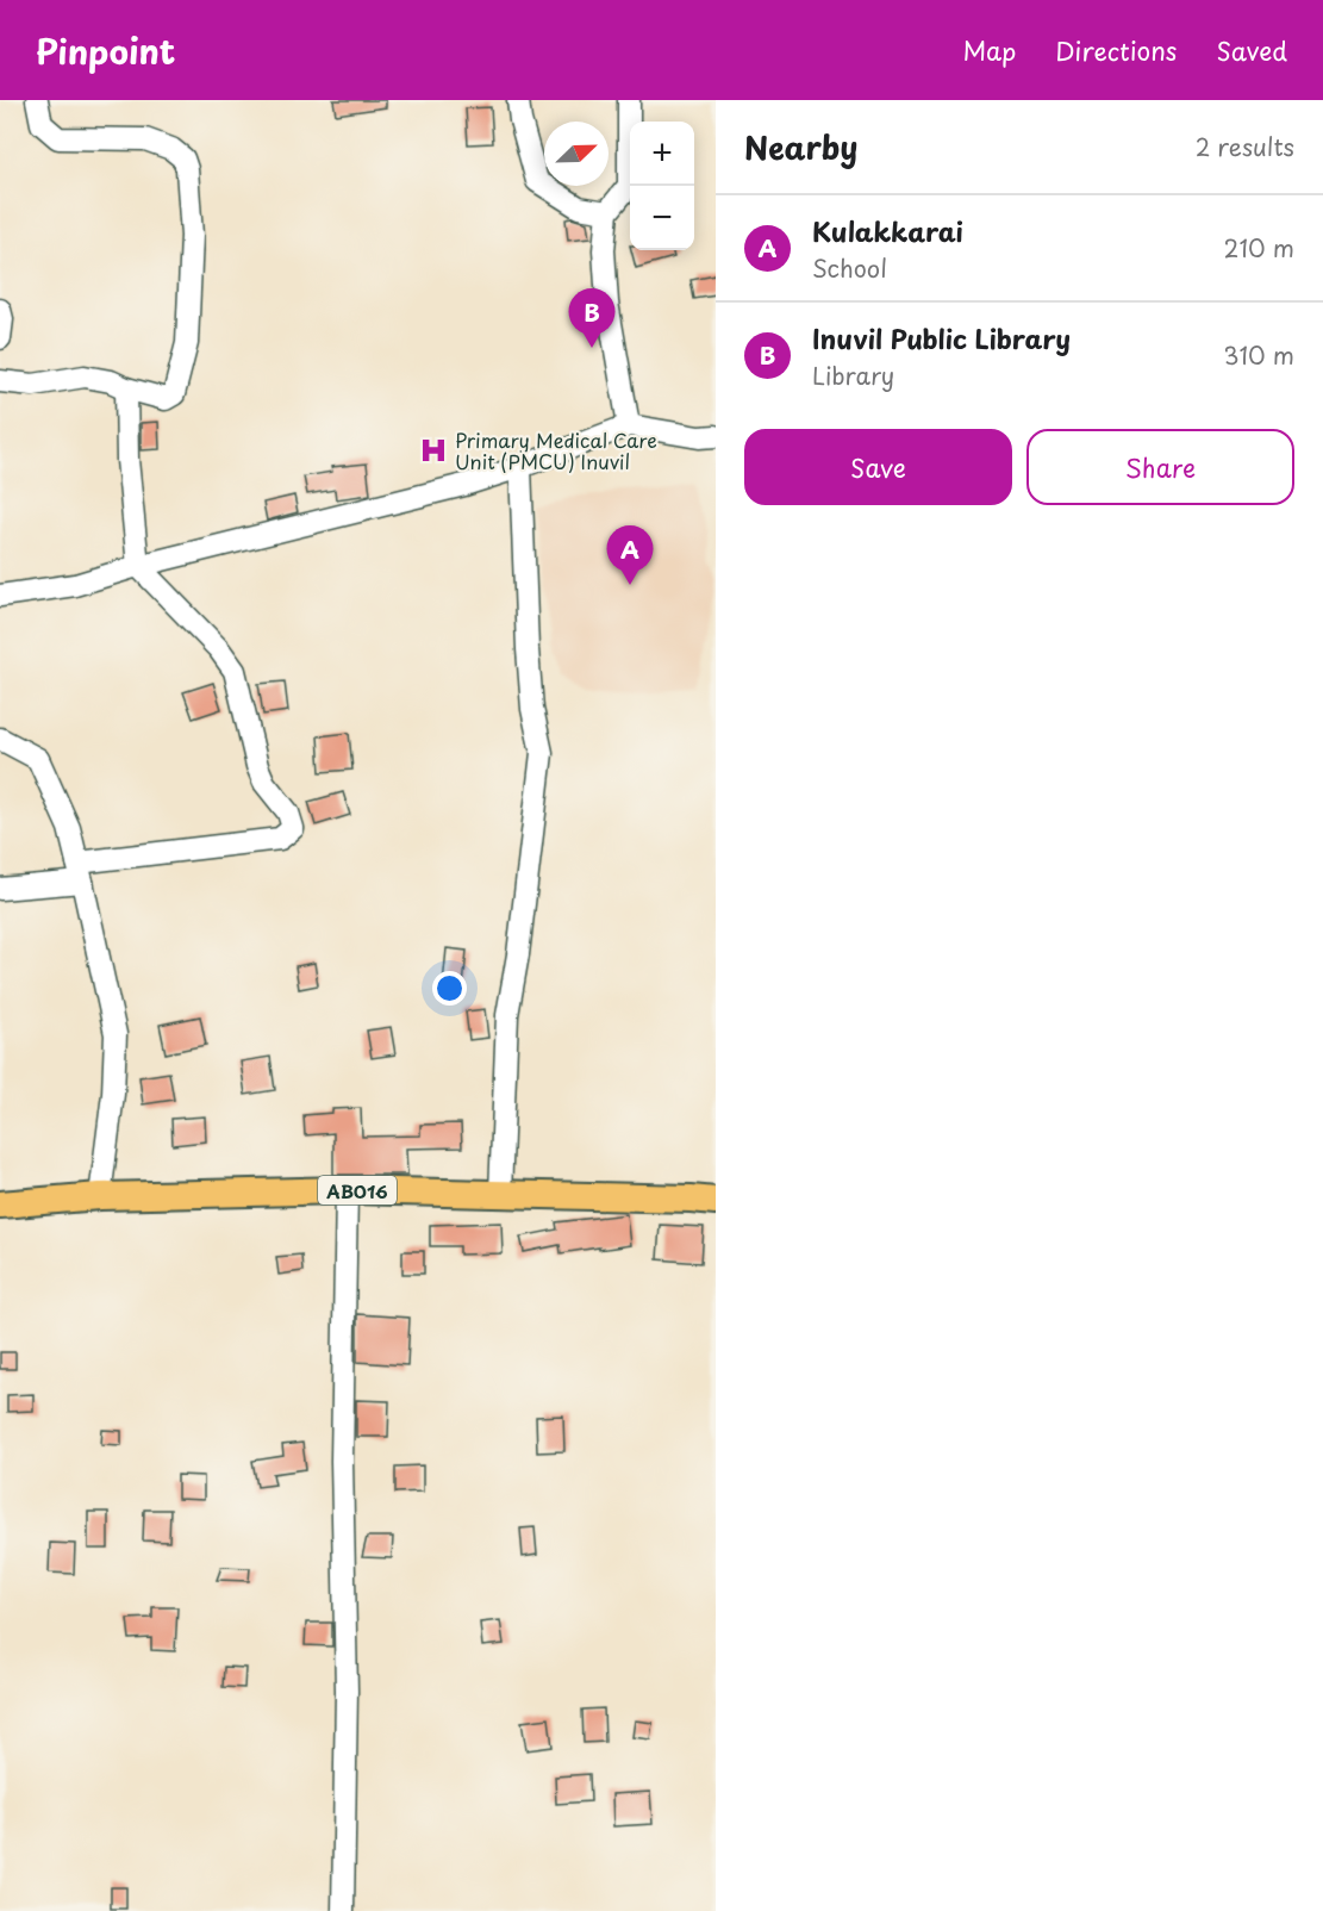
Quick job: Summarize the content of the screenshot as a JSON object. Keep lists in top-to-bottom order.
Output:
{
  "streets": {
    "main road": ["AB016"]
  },
  "places": {
    "hospital": ["Primary Medical Care Unit (PMCU) Inuvil"]
  },
  "north": "top right",
  "page": {
    "header": "Pinpoint",
    "nav": ["Map", "Directions", "Saved"],
    "heading": ["Nearby", "2 results"],
    "map_buttons": ["+", "−"],
    "list": [
      {
        "mark": "A",
        "name": "Kulakkarai",
        "note": "School",
        "value": "210 m"
      },
      {
        "mark": "B",
        "name": "Inuvil Public Library",
        "note": "Library",
        "value": "310 m"
      }
    ],
    "pins": ["B", "A"],
    "buttons": ["Save", "Share"]
  }
}
